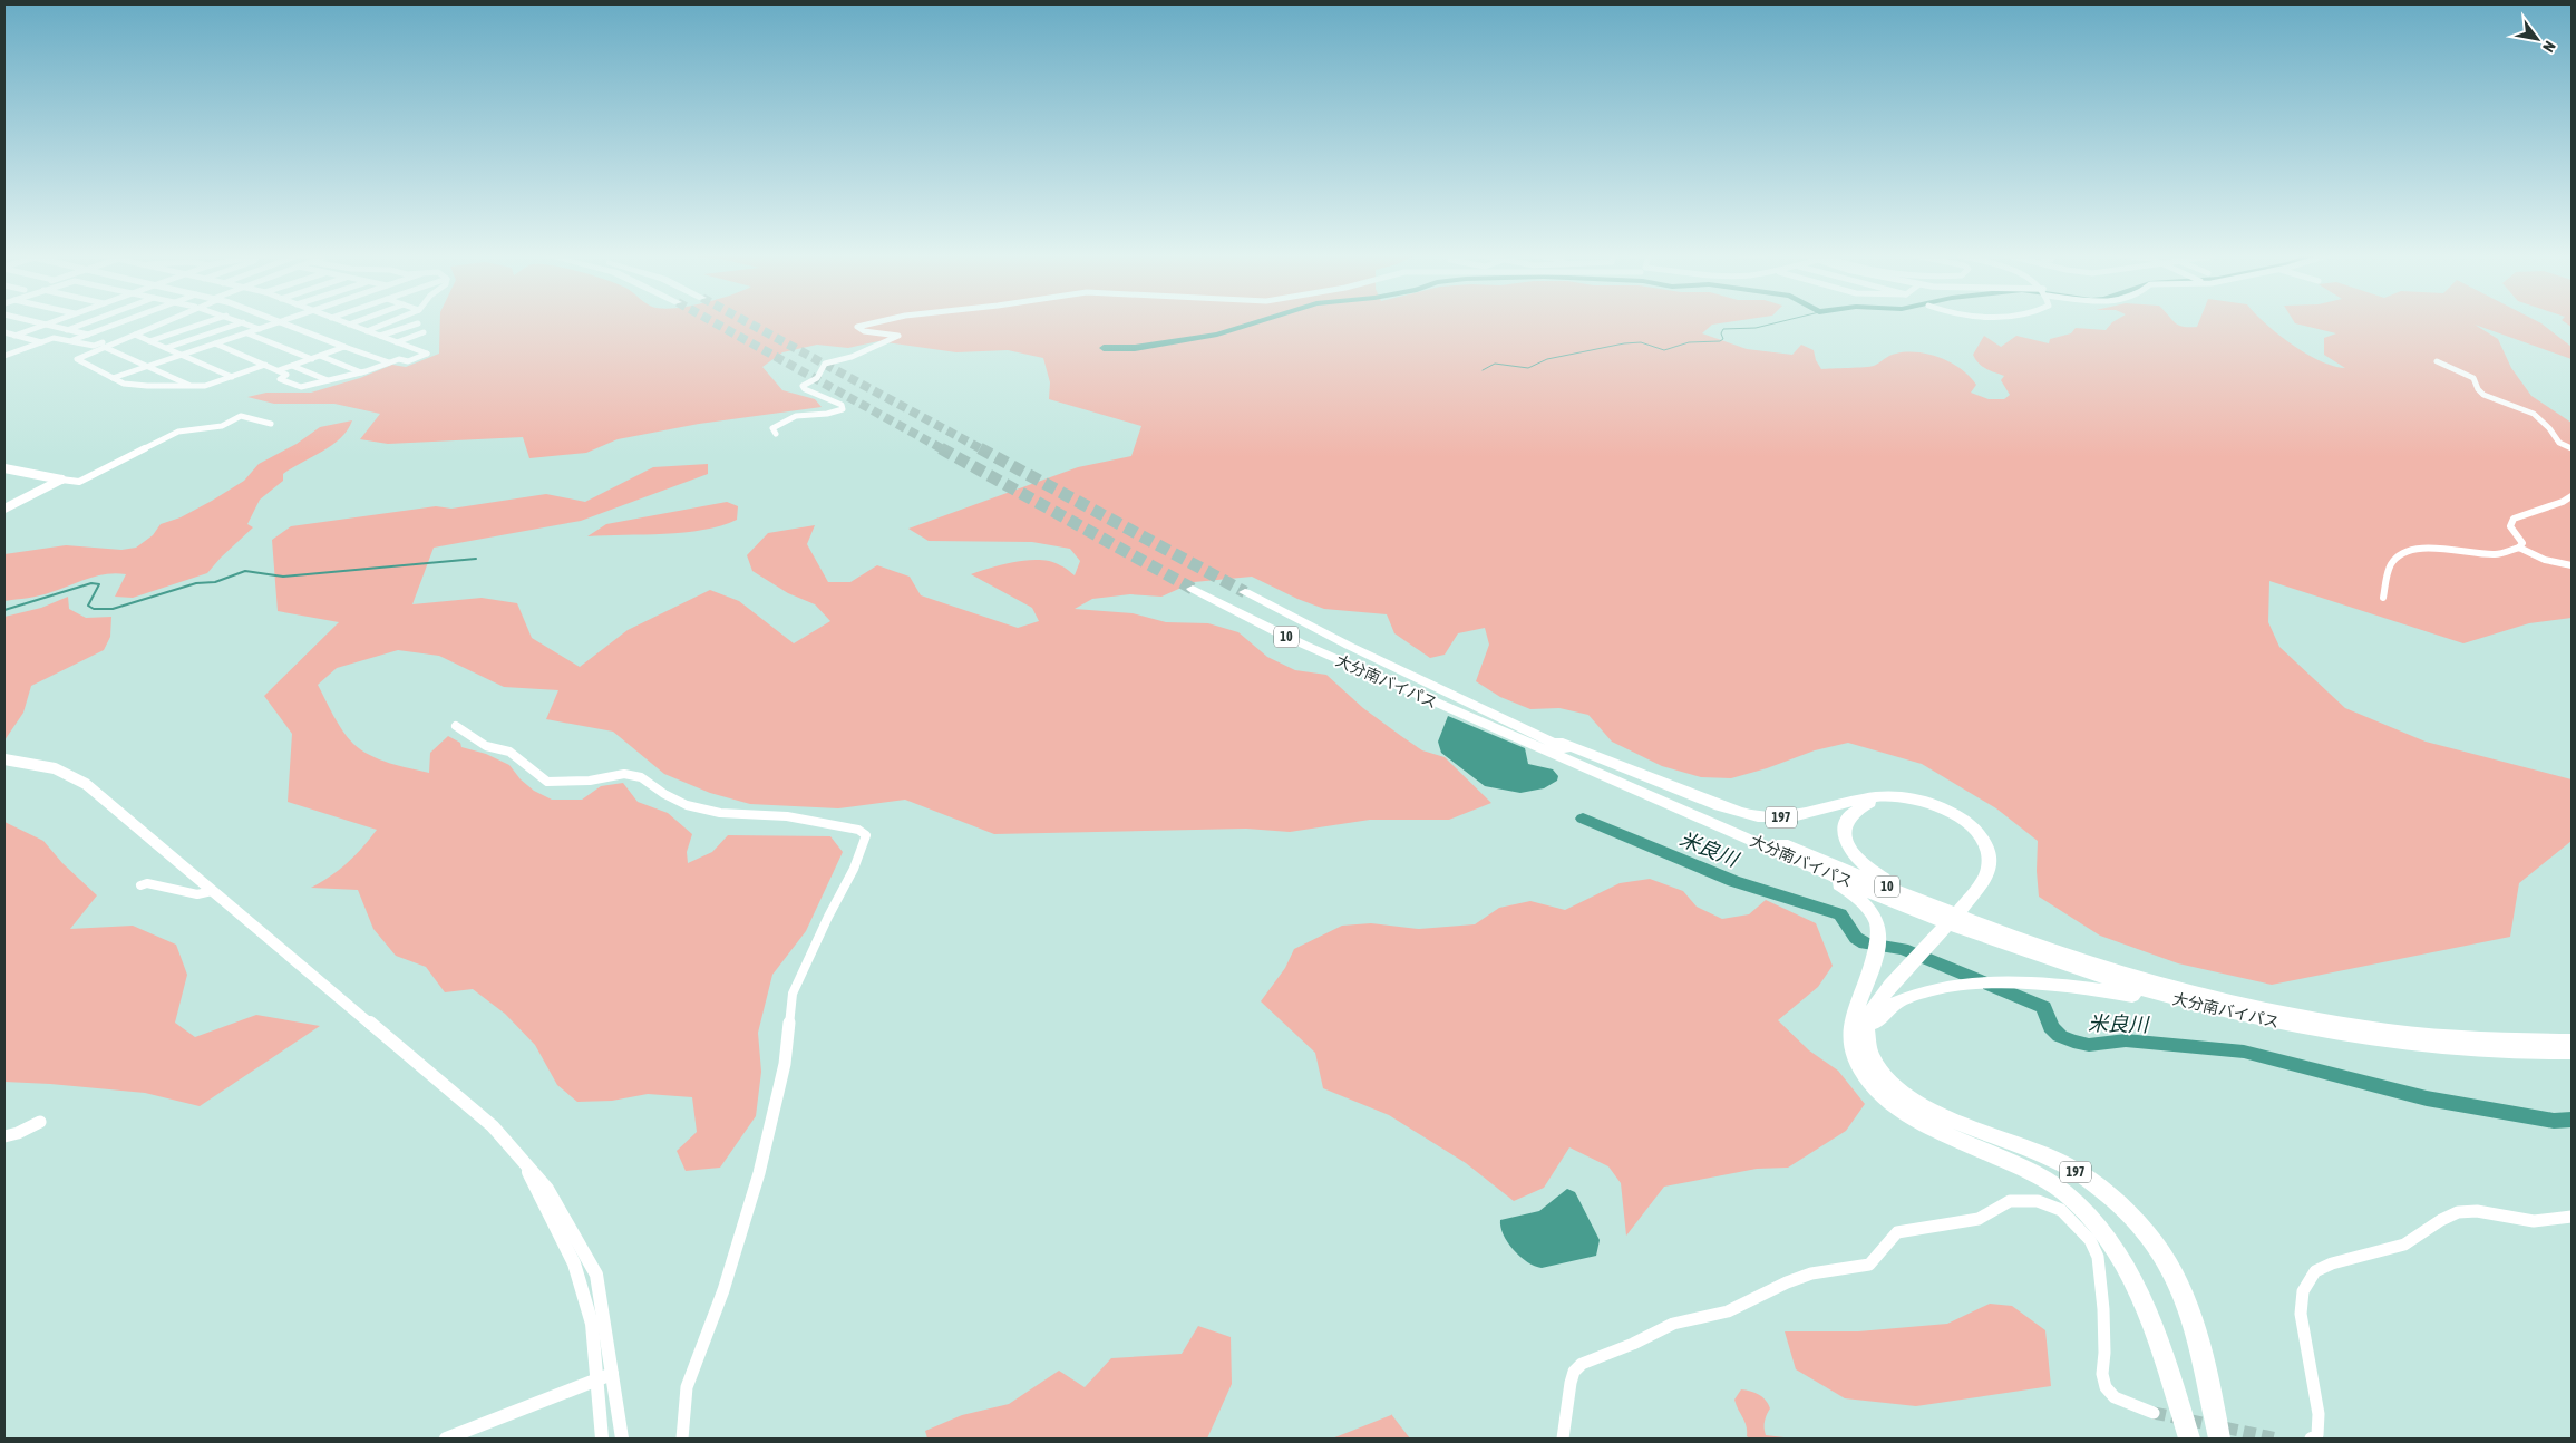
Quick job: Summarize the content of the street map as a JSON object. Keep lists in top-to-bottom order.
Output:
{
  "streets": {
    "highway": ["10", "大分南バイパス", "197"]
  },
  "crossings": [
    ["大分南バイパス", "197"]
  ],
  "water": ["米良川"],
  "north": "bottom right"
}
